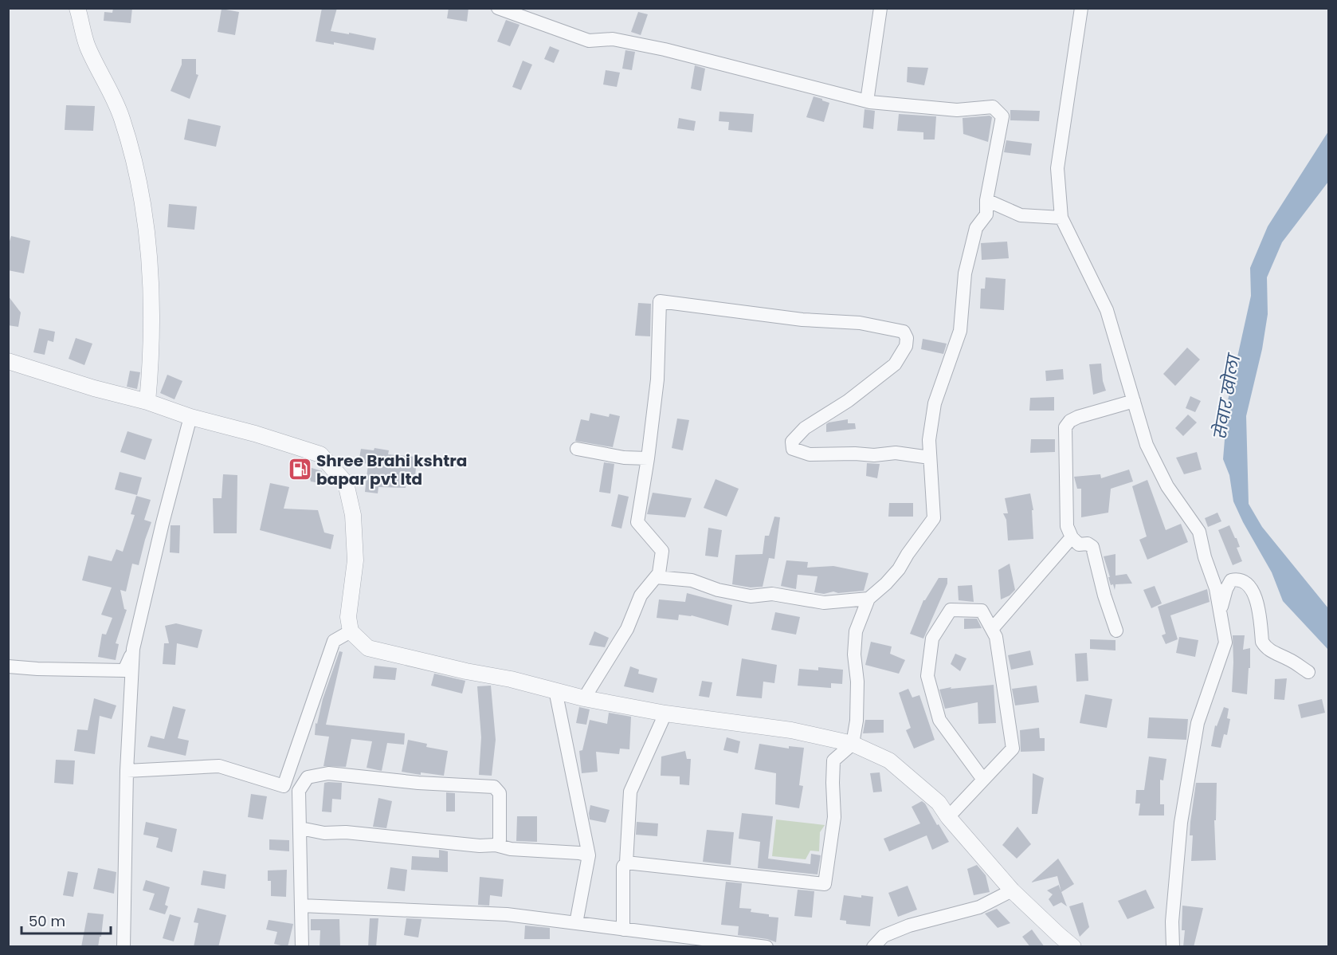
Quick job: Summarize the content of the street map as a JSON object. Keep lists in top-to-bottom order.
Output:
{
  "water": ["सेवार खोला"],
  "places": {
    "fuel station": ["Shree Brahi kshtra bapar pvt ltd"]
  },
  "scale_bar": "50 m"
}
